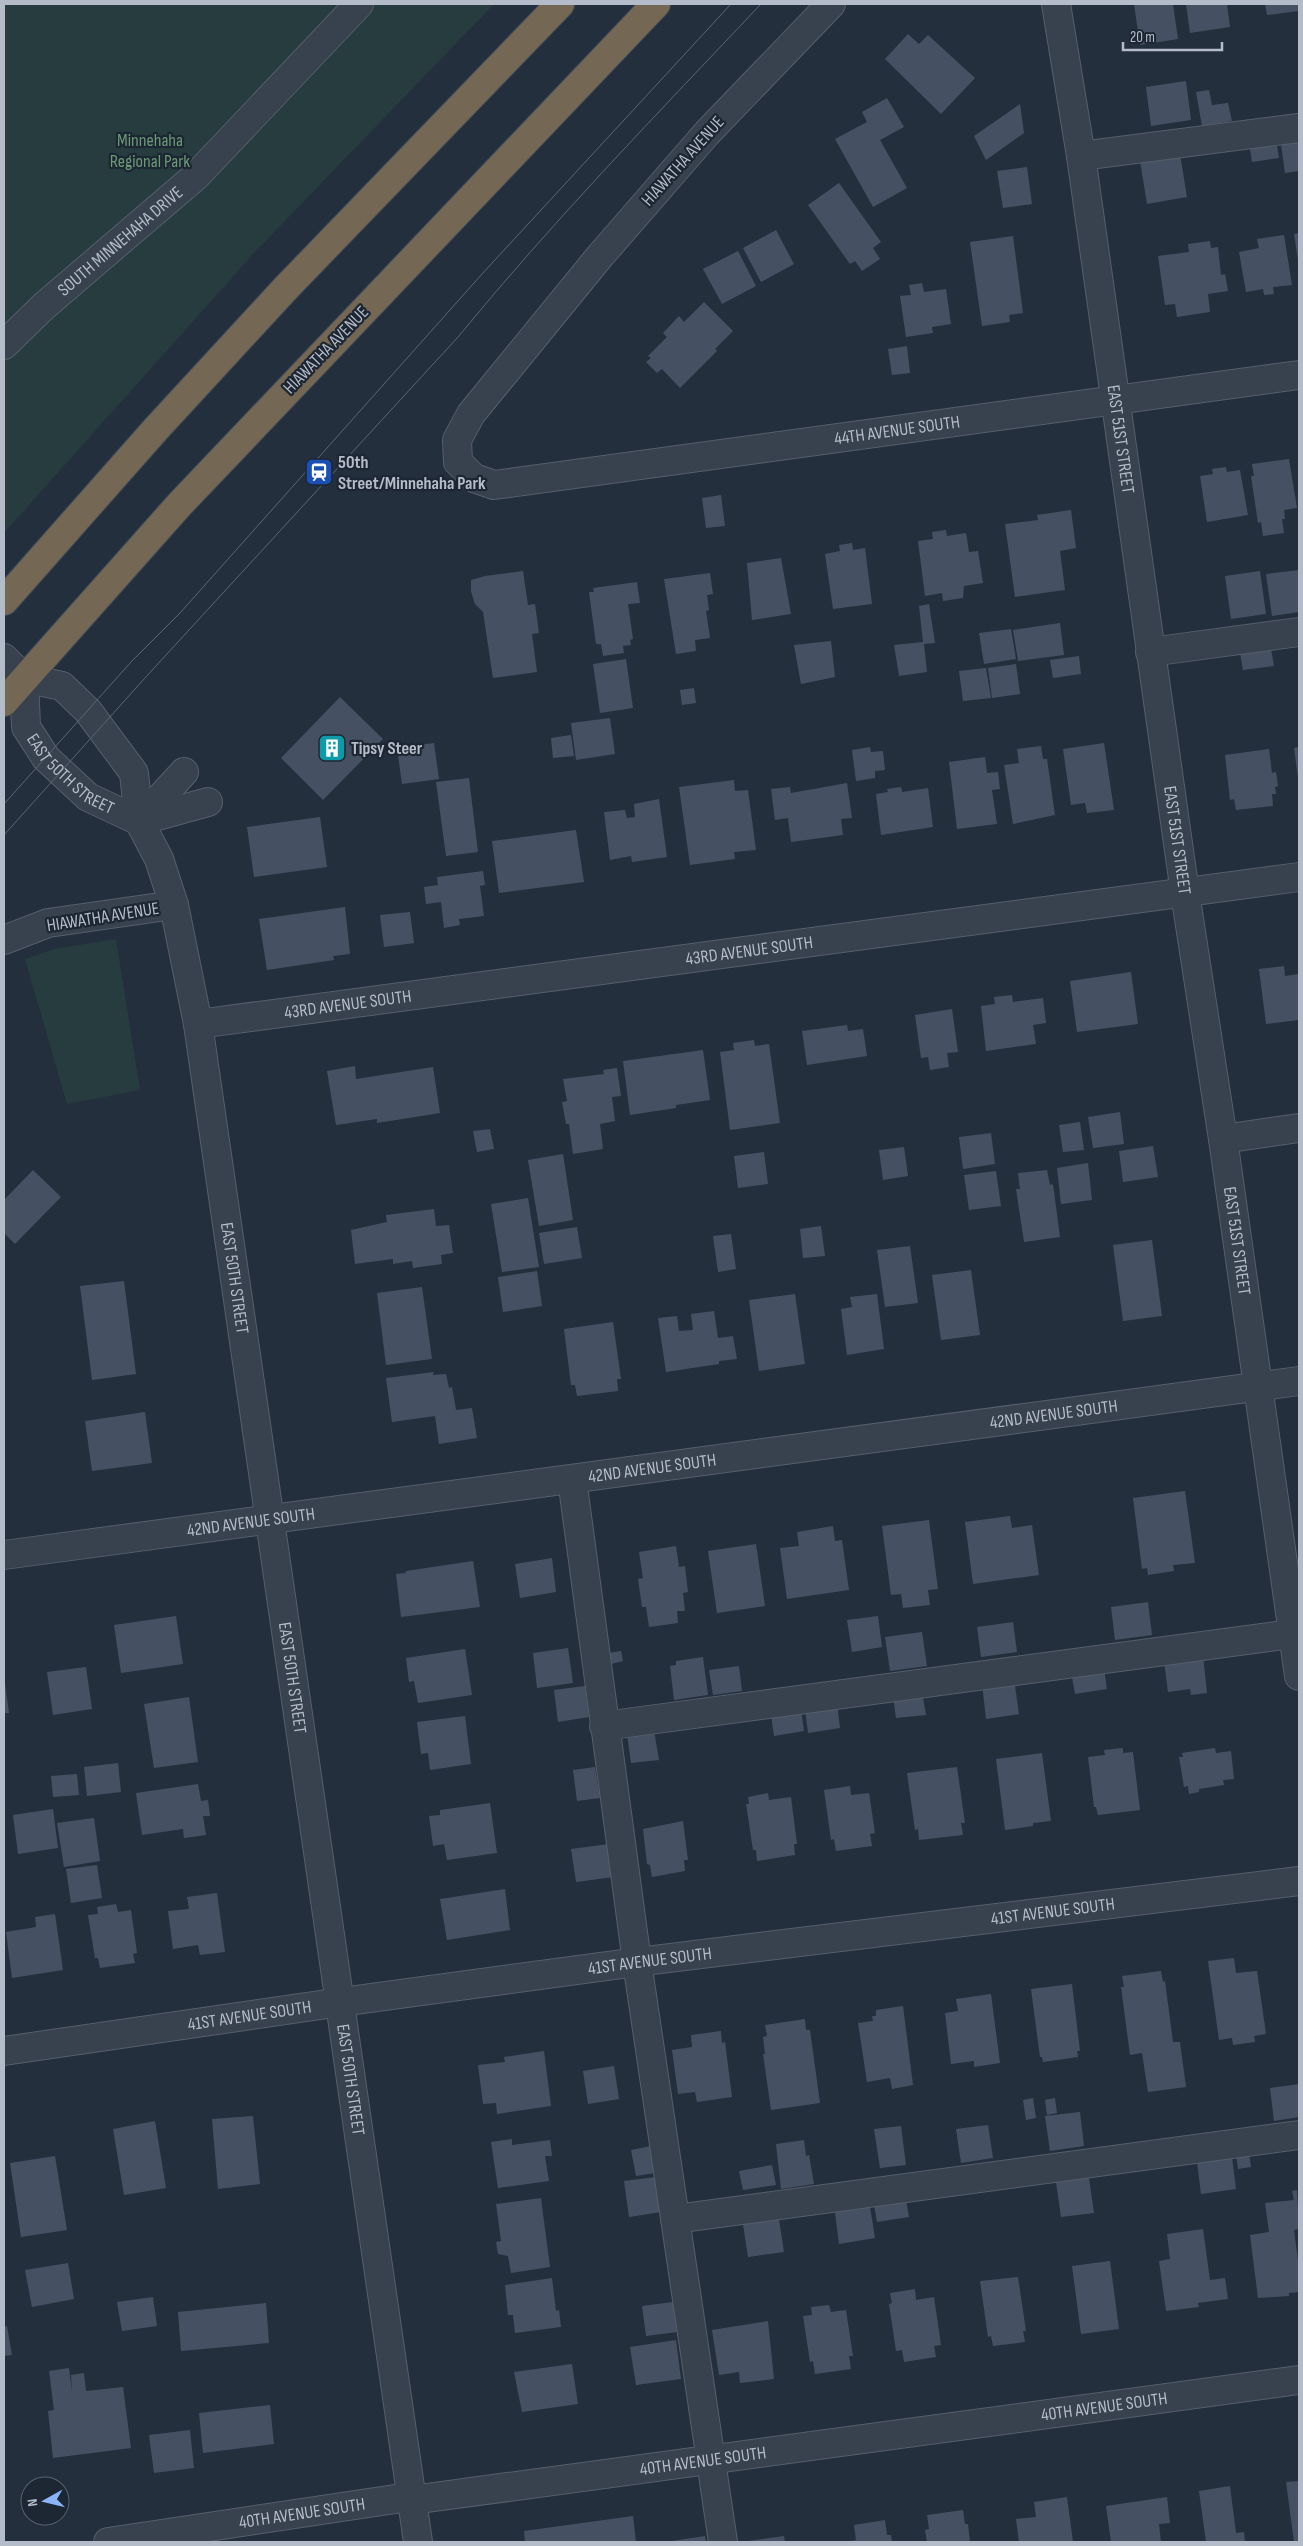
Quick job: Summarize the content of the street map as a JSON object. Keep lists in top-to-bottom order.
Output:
{
  "streets": {
    "highway": ["HIAWATHA AVENUE"],
    "street": [
      "SOUTH MINNEHAHA DRIVE",
      "44TH AVENUE SOUTH",
      "EAST 51ST STREET",
      "EAST 50TH STREET",
      "43RD AVENUE SOUTH",
      "42ND AVENUE SOUTH",
      "41ST AVENUE SOUTH",
      "40TH AVENUE SOUTH"
    ]
  },
  "crossings": [
    ["HIAWATHA AVENUE", "44TH AVENUE SOUTH"],
    ["HIAWATHA AVENUE", "EAST 50TH STREET"],
    ["44TH AVENUE SOUTH", "EAST 51ST STREET"],
    ["EAST 51ST STREET", "43RD AVENUE SOUTH"],
    ["EAST 51ST STREET", "42ND AVENUE SOUTH"],
    ["EAST 50TH STREET", "43RD AVENUE SOUTH"],
    ["EAST 50TH STREET", "42ND AVENUE SOUTH"],
    ["EAST 50TH STREET", "41ST AVENUE SOUTH"],
    ["EAST 50TH STREET", "40TH AVENUE SOUTH"]
  ],
  "parks": ["Minnehaha Regional Park"],
  "places": {
    "station": ["50th Street/Minnehaha Park"],
    "building": ["Tipsy Steer"]
  },
  "scale_bar": "20 m",
  "north": "left"
}
